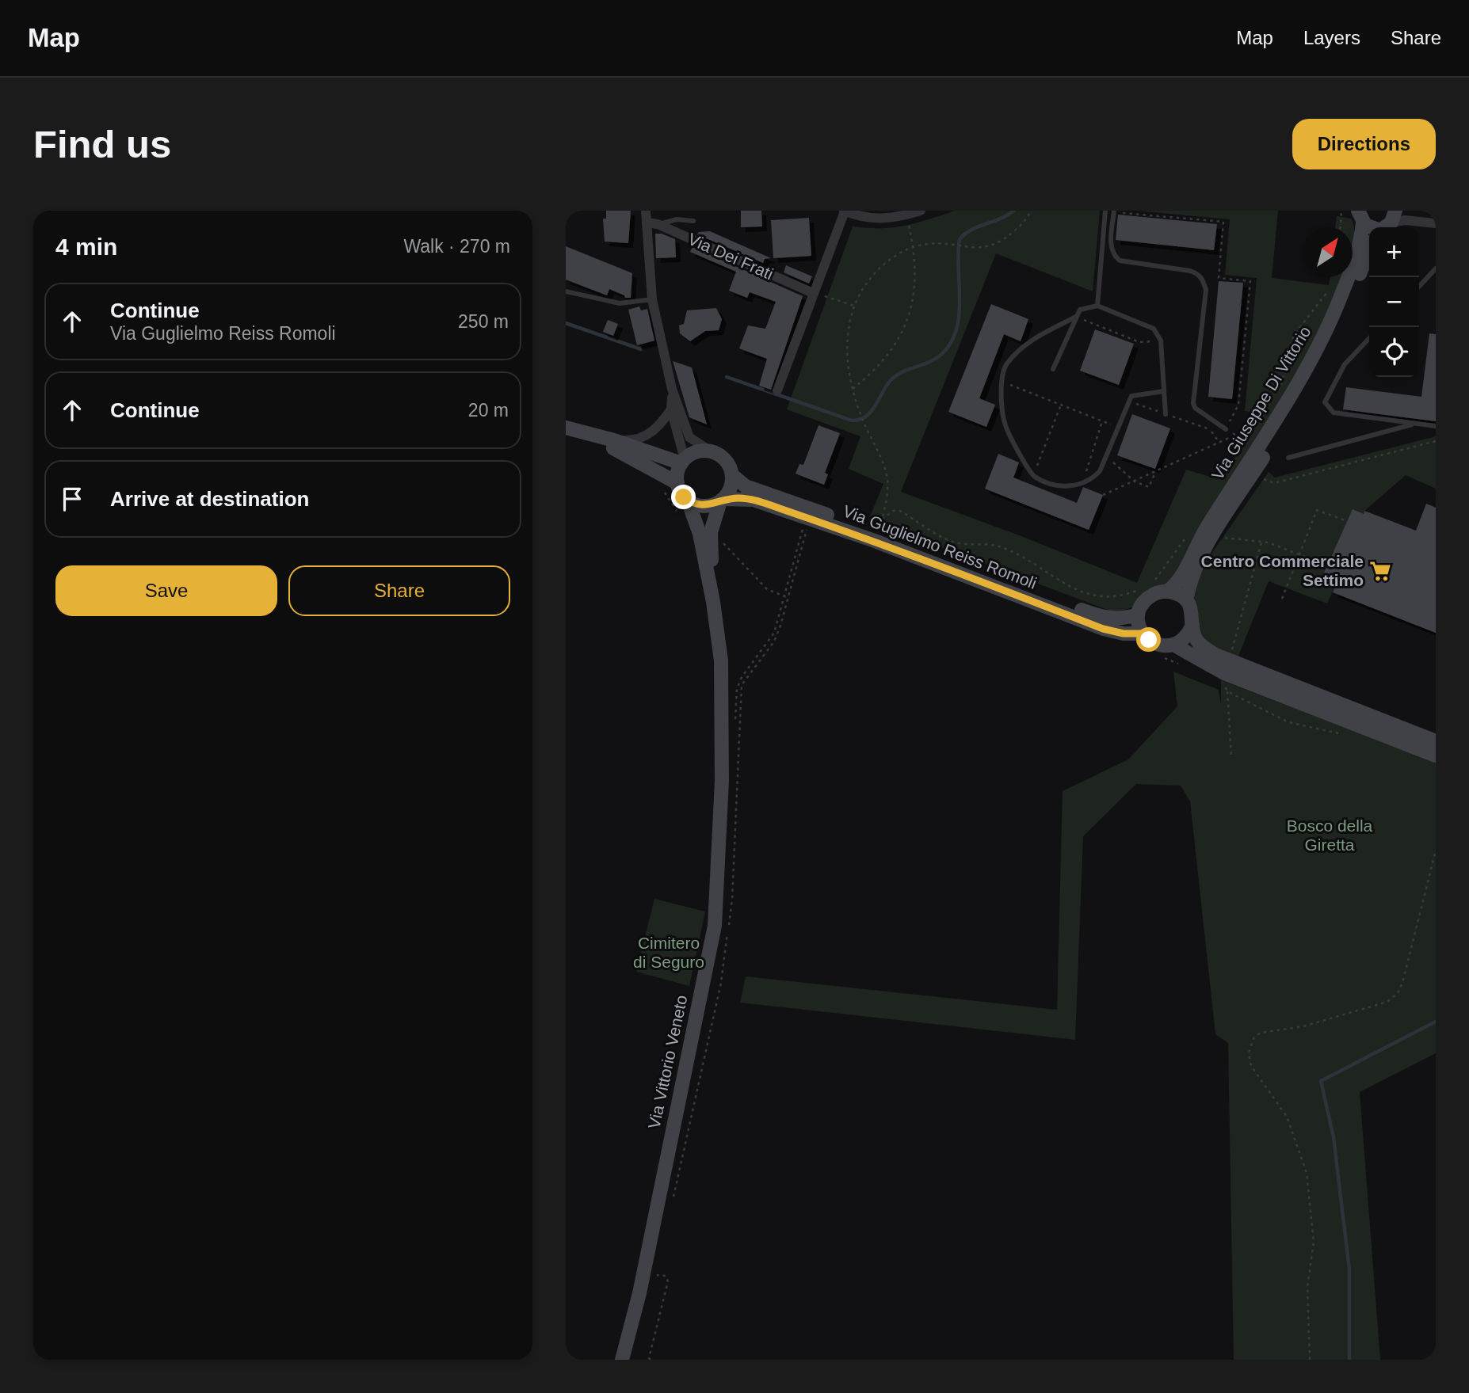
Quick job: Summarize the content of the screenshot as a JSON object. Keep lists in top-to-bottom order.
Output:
{
  "streets": {
    "street": [
      "Via Dei Frati",
      "Via Giuseppe Di Vittorio",
      "Via Guglielmo Reiss Romoli",
      "Via Vittorio Veneto"
    ]
  },
  "crossings": [
    ["Via Giuseppe Di Vittorio", "Via Guglielmo Reiss Romoli"]
  ],
  "parks": ["Bosco della Giretta", "Cimitero di Seguro"],
  "places": {
    "supermarket": ["Centro Commerciale Settimo"]
  },
  "north": "top right",
  "page": {
    "header": "Map",
    "nav": ["Map", "Layers", "Share"],
    "buttons": [
      "Directions",
      ["Save", "Share"]
    ],
    "title": "Find us",
    "heading": ["4 min", "Walk · 270 m"],
    "map_buttons": ["+", "−"],
    "list": [
      ["Continue", "Via Guglielmo Reiss Romoli", "250 m"],
      ["Continue", "20 m"],
      "Arrive at destination"
    ]
  }
}
